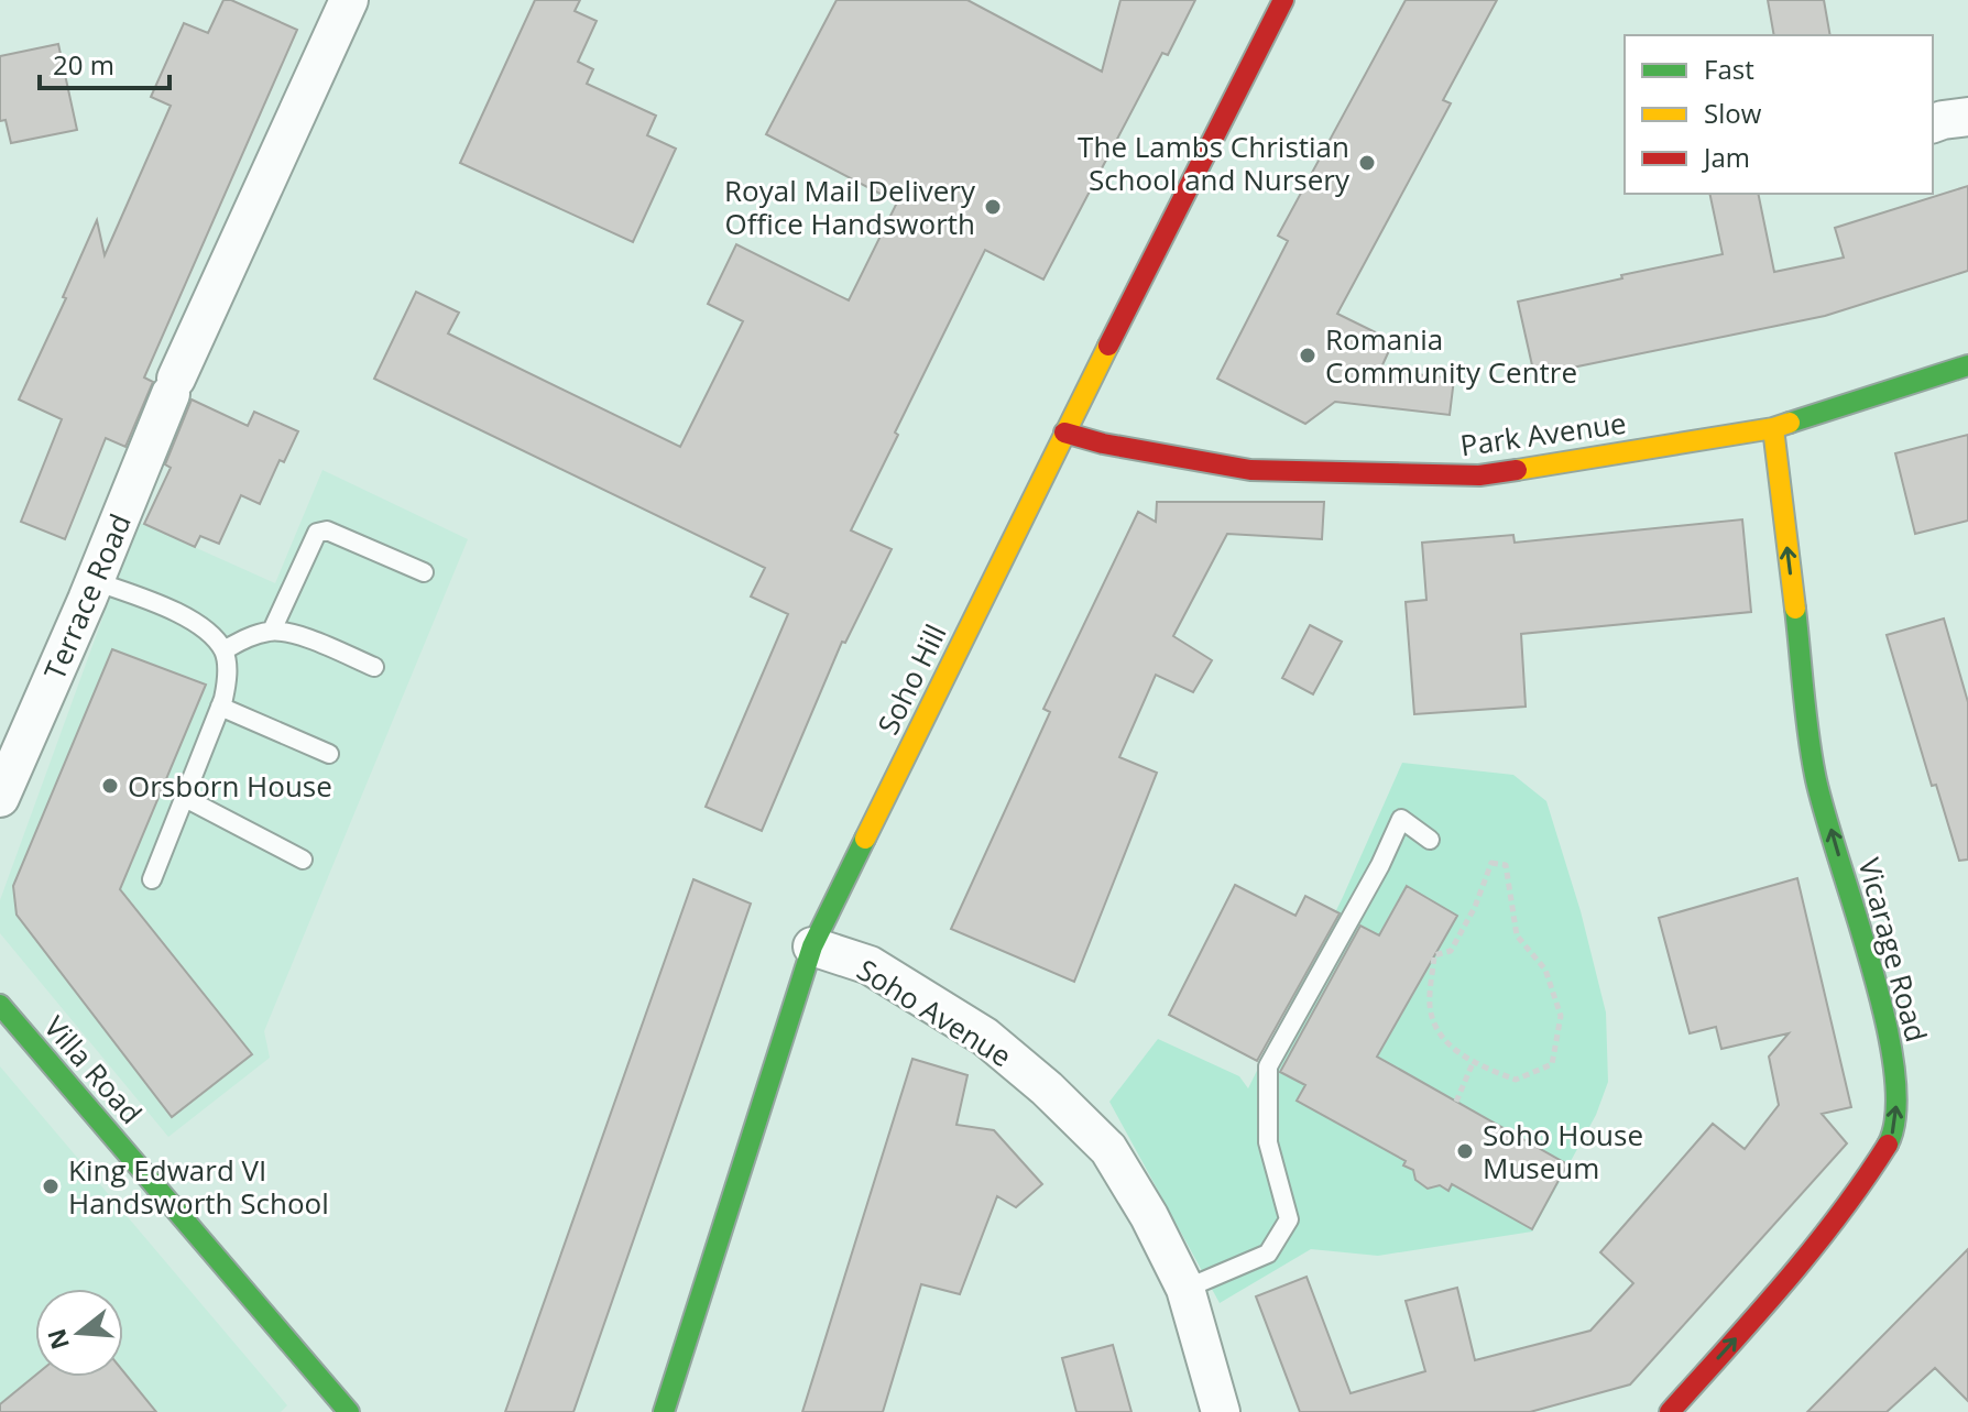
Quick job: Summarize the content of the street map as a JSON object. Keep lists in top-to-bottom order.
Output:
{
  "streets": {
    "main road": [
      "Park Avenue",
      "Soho Hill",
      "Vicarage Road",
      "Villa Road"
    ],
    "street": ["Terrace Road", "Soho Avenue"]
  },
  "crossings": [
    ["Park Avenue", "Soho Hill"],
    ["Park Avenue", "Vicarage Road"],
    ["Soho Hill", "Soho Avenue"]
  ],
  "one_way": ["Vicarage Road"],
  "places": [
    "The Lambs Christian School and Nursery",
    "Royal Mail Delivery Office Handsworth",
    "Romania Community Centre",
    "Orsborn House",
    "Soho House Museum",
    "King Edward VI Handsworth School"
  ],
  "legend": ["Fast", "Slow", "Jam"],
  "scale_bar": "20 m",
  "north": "left"
}
